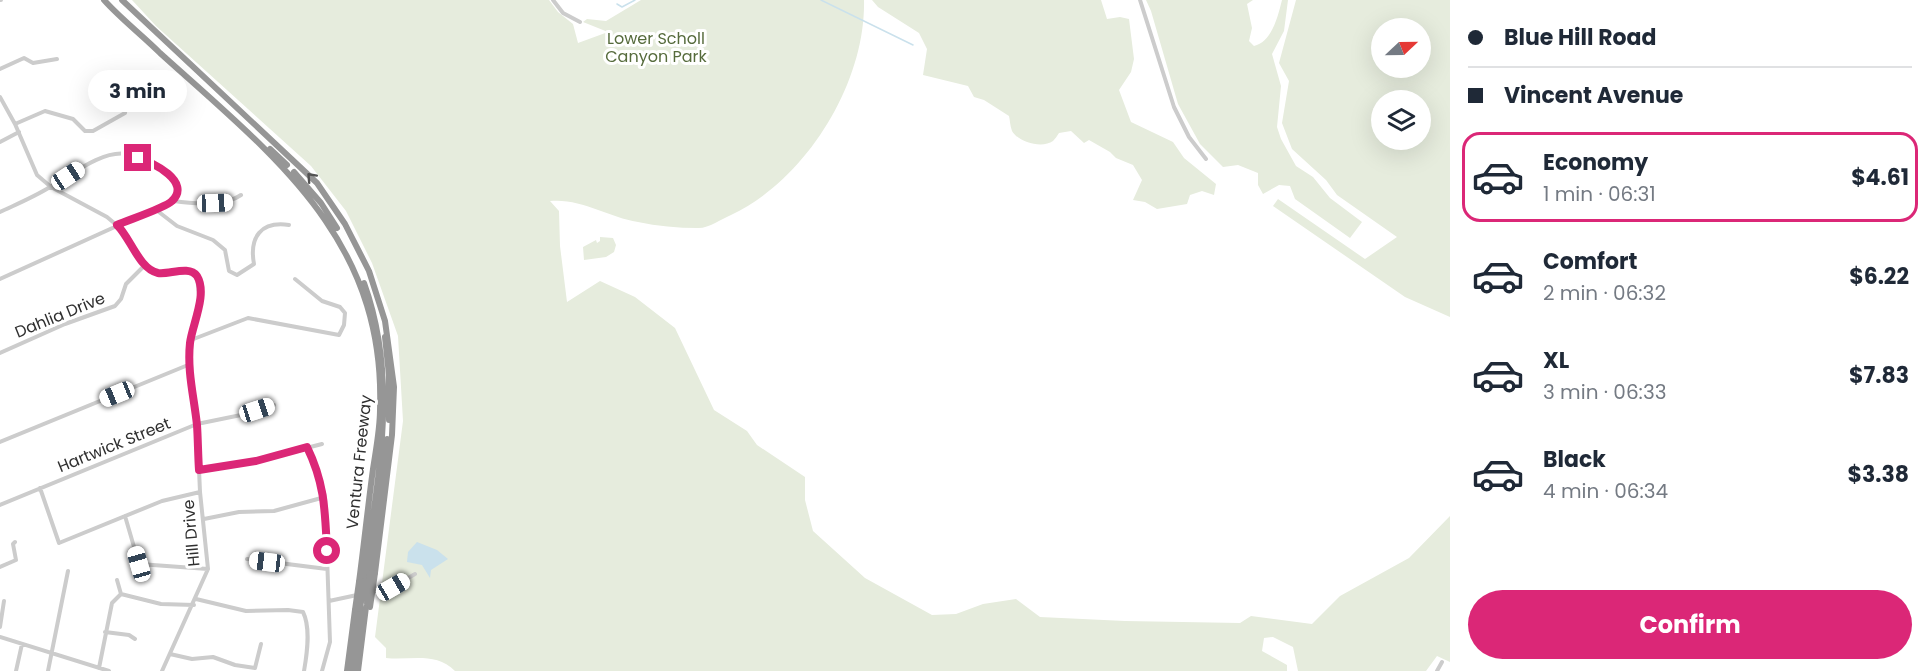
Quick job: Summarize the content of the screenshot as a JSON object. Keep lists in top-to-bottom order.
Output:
{
  "streets": {
    "highway": ["Ventura Freeway"],
    "street": ["Dahlia Drive", "Hartwick Street", "Hill Drive"]
  },
  "crossings": [
    ["Dahlia Drive", "Hill Drive"],
    ["Hartwick Street", "Hill Drive"]
  ],
  "parks": ["Lower Scholl Canyon Park"],
  "north": "right",
  "page": {
    "banner": ["Blue Hill Road", "Vincent Avenue"],
    "bubble": "3 min",
    "list": [
      {
        "name": "Economy",
        "note": "1 min · 06:31",
        "value": "$4.61"
      },
      {
        "name": "Comfort",
        "note": "2 min · 06:32",
        "value": "$6.22"
      },
      {
        "name": "XL",
        "note": "3 min · 06:33",
        "value": "$7.83"
      },
      {
        "name": "Black",
        "note": "4 min · 06:34",
        "value": "$3.38"
      }
    ],
    "buttons": "Confirm"
  }
}
